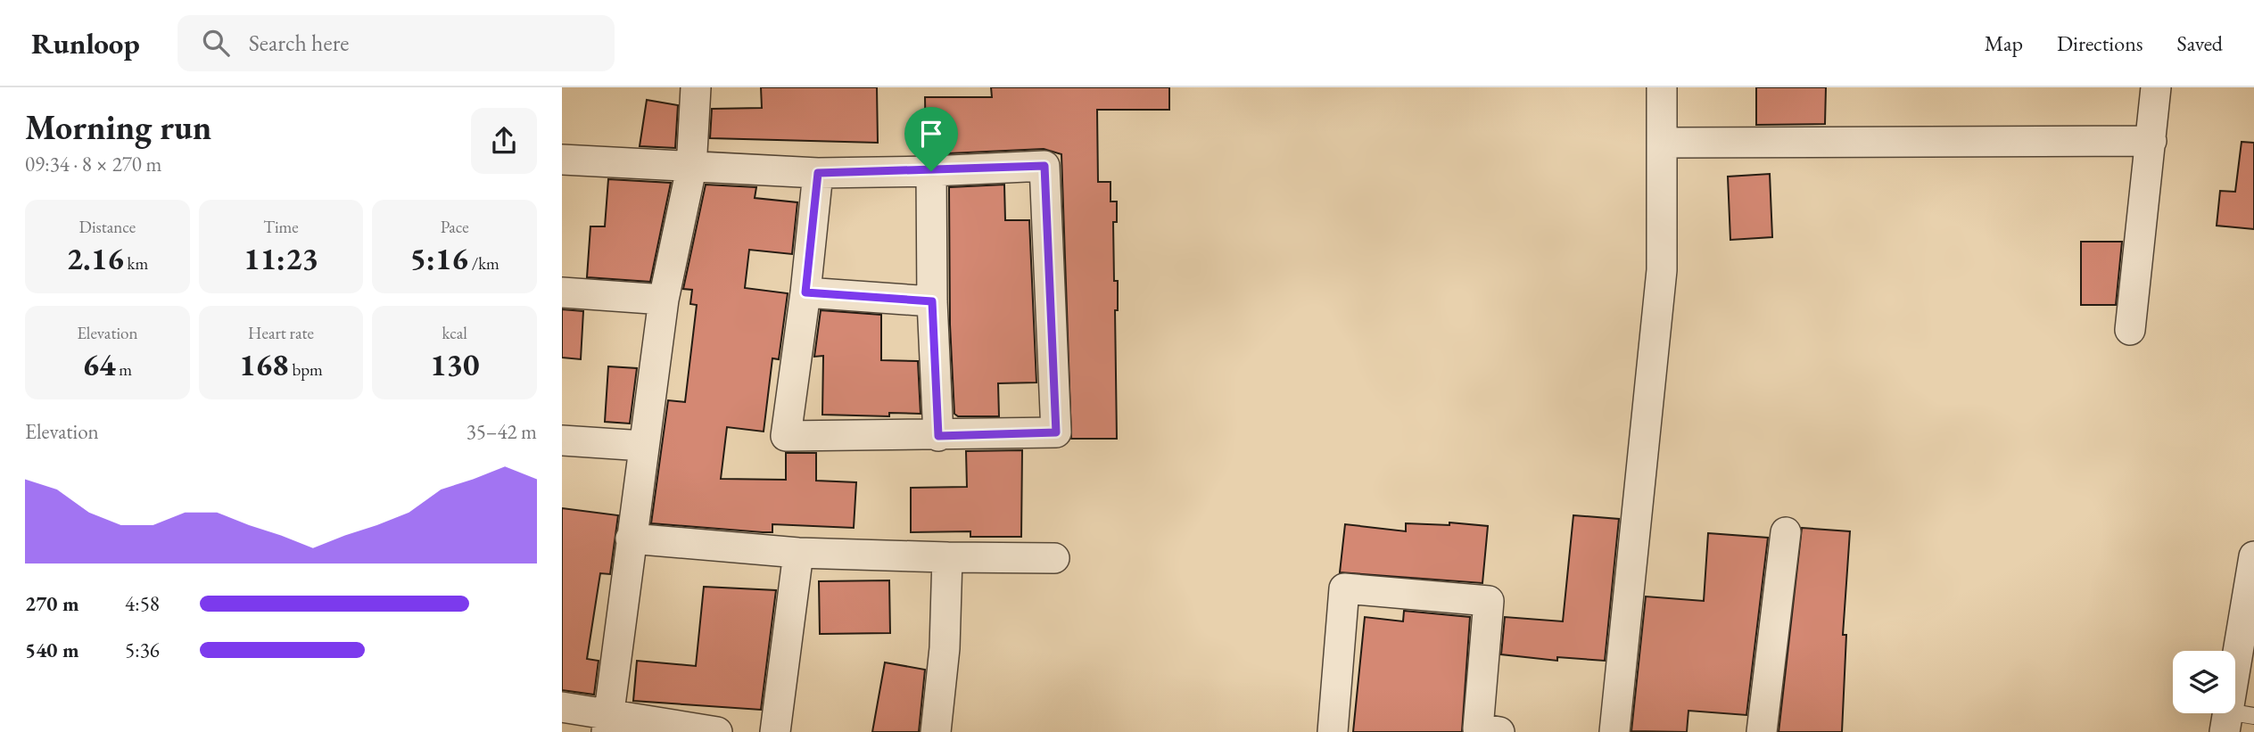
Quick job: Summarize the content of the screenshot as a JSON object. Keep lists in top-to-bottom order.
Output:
{
  "page": {
    "header": "Runloop",
    "search": "Search here",
    "nav": ["Map", "Directions", "Saved"],
    "heading": ["Morning run", "09:34 · 8 × 270 m"],
    "stats": [
      ["Distance", "2.16 km"],
      ["Time", "11:23"],
      ["Pace", "5:16 /km"],
      ["Elevation", "64 m"],
      ["Heart rate", "168 bpm"],
      ["kcal", "130"]
    ],
    "chart": ["Elevation", "35–42 m"],
    "list": [
      {
        "name": "270 m",
        "note": "4:58"
      },
      {
        "name": "540 m",
        "note": "5:36"
      }
    ]
  }
}
